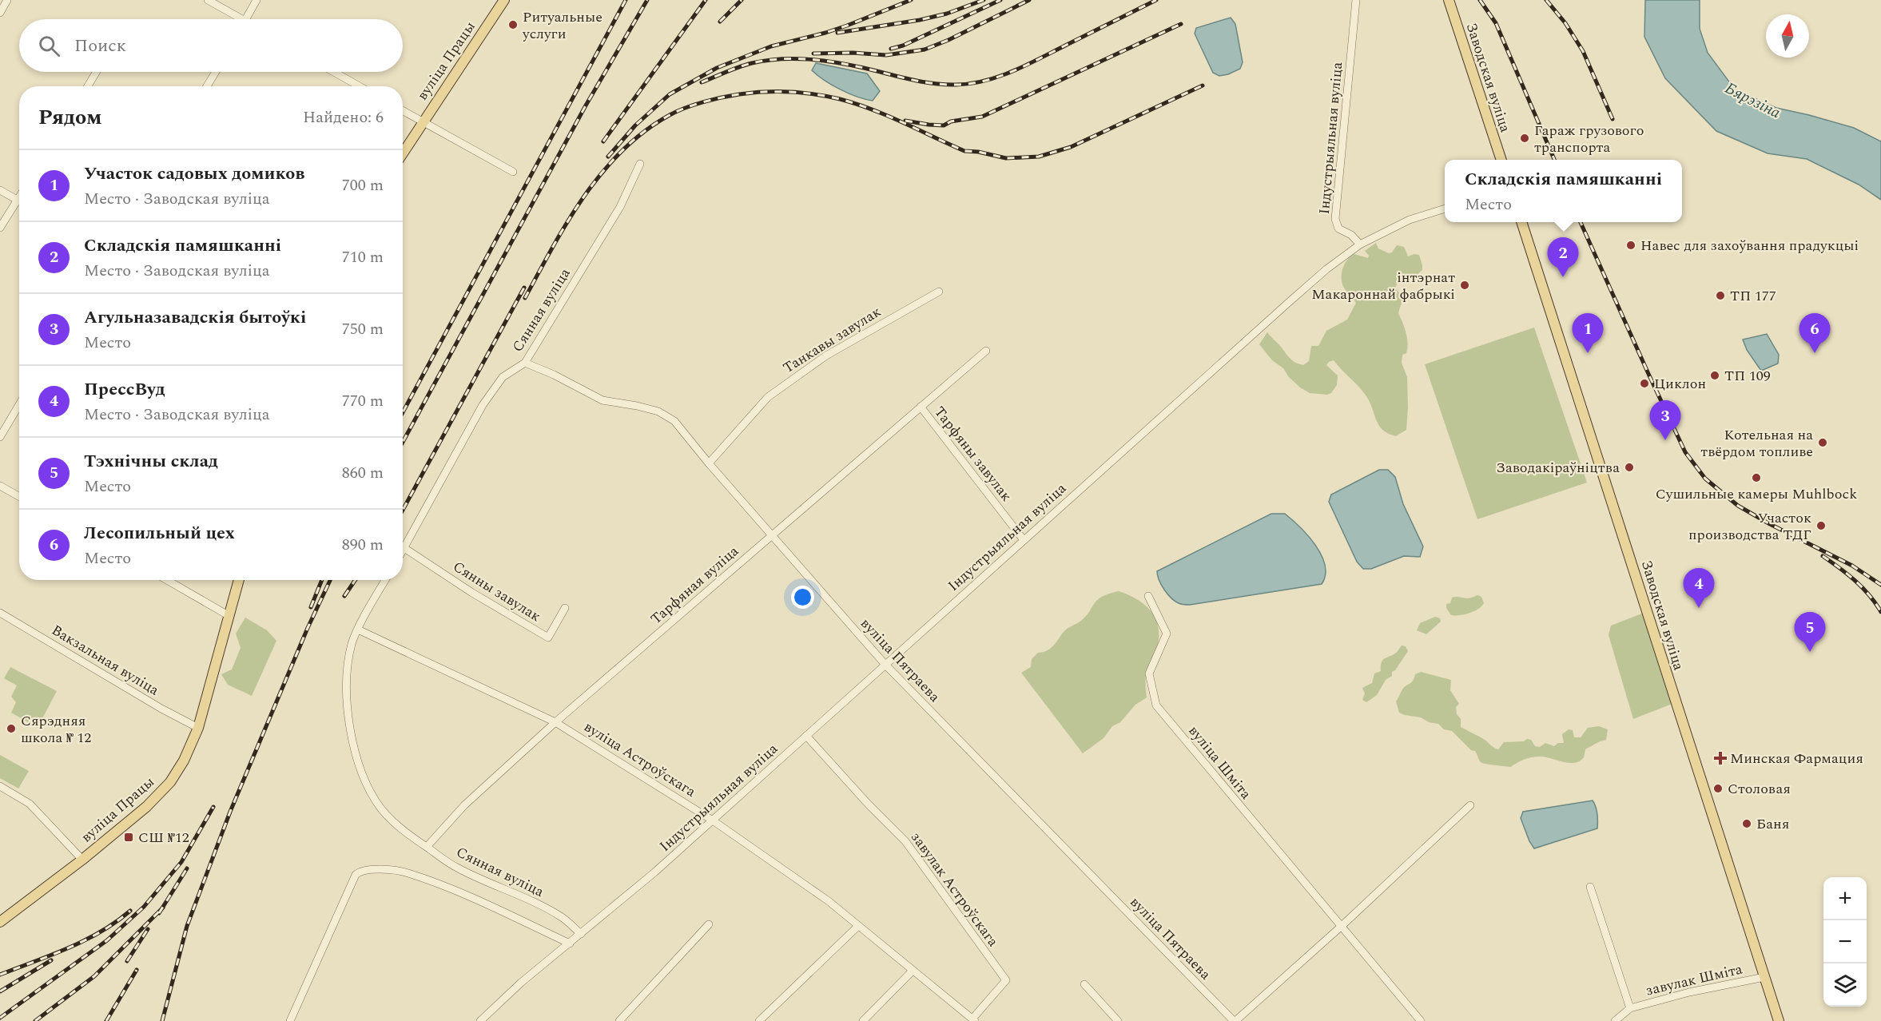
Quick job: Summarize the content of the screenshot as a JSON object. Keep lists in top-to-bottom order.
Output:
{
  "streets": {
    "main road": ["вуліца Працы", "Заводская вуліца"],
    "street": [
      "Індустрыяльная вуліца",
      "Сянная вуліца",
      "Танкавы завулак",
      "Тарфяны завулак",
      "Тарфяная вуліца",
      "Сянны завулак",
      "Вакзальная вуліца",
      "вуліца Пятраева",
      "вуліца Астроўскага",
      "вуліца Шміта",
      "завулак Астроўскага",
      "завулак Шміта"
    ]
  },
  "crossings": [
    ["вуліца Працы", "Вакзальная вуліца"],
    ["Заводская вуліца", "завулак Шміта"],
    ["Індустрыяльная вуліца", "Сянная вуліца"],
    ["Індустрыяльная вуліца", "Тарфяны завулак"],
    ["Індустрыяльная вуліца", "вуліца Пятраева"],
    ["Індустрыяльная вуліца", "вуліца Астроўскага"],
    ["Індустрыяльная вуліца", "завулак Астроўскага"],
    ["Сянная вуліца", "Тарфяная вуліца"],
    ["Сянная вуліца", "Сянны завулак"],
    ["Сянная вуліца", "вуліца Пятраева"],
    ["Сянная вуліца", "вуліца Астроўскага"],
    ["Танкавы завулак", "вуліца Пятраева"],
    ["Тарфяны завулак", "Тарфяная вуліца"],
    ["Тарфяная вуліца", "вуліца Пятраева"],
    ["Тарфяная вуліца", "вуліца Астроўскага"],
    ["вуліца Пятраева", "вуліца Шміта"],
    ["вуліца Астроўскага", "завулак Астроўскага"]
  ],
  "water": ["Бярэзіна"],
  "places": {
    "other": [
      "Ритуальные услуги",
      "Гараж грузового транспорта",
      "Навес для захоўвання прадукцыі",
      "інтэрнат Макароннай фабрыкі",
      "ТП 177",
      "ТП 109",
      "Циклон",
      "Котельная на твёрдом топливе",
      "Заводакіраўніцтва",
      "Cушильные камеры Muhlbock",
      "Участок производства ТДГ",
      "Сярэдняя школа № 12",
      "Столовая",
      "Баня"
    ],
    "health": ["Минская Фармация"],
    "transit": ["СШ №12"]
  },
  "north": "top",
  "page": {
    "search": "Поиск",
    "heading": ["Рядом", "Найдено: 6"],
    "list": [
      {
        "mark": "1",
        "name": "Участок садовых домиков",
        "note": "Место · Заводская вуліца",
        "value": "700 m"
      },
      {
        "mark": "2",
        "name": "Складскія памяшканні",
        "note": "Место · Заводская вуліца",
        "value": "710 m"
      },
      {
        "mark": "3",
        "name": "Агульназавадскія бытоўкі",
        "note": "Место",
        "value": "750 m"
      },
      {
        "mark": "4",
        "name": "ПрессВуд",
        "note": "Место · Заводская вуліца",
        "value": "770 m"
      },
      {
        "mark": "5",
        "name": "Тэхнічны склад",
        "note": "Место",
        "value": "860 m"
      },
      {
        "mark": "6",
        "name": "Лесопильный цех",
        "note": "Место",
        "value": "890 m"
      }
    ],
    "popup": ["Складскія памяшканні", "Место"],
    "pins": [
      "2",
      "1",
      "6",
      "3",
      "4",
      "5"
    ],
    "map_buttons": ["+", "−"]
  }
}
